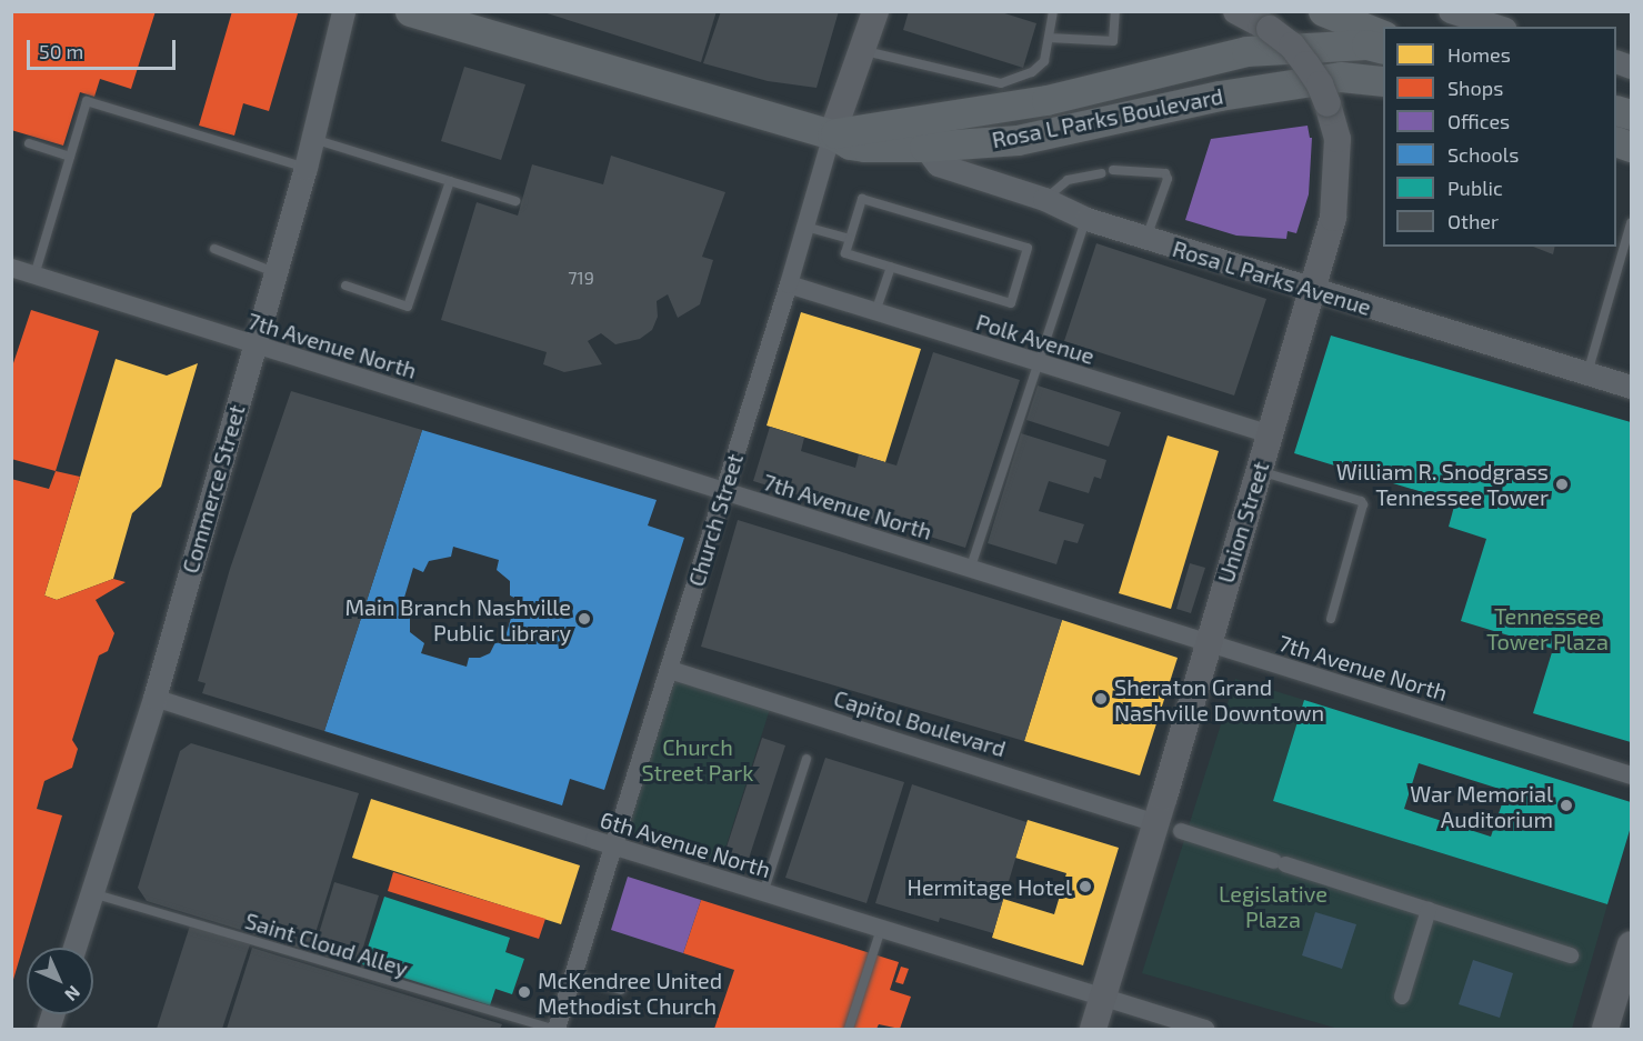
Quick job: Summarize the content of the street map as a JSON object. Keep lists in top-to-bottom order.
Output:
{
  "streets": {
    "main road": ["Rosa L Parks Boulevard", "Church Street", "Union Street"],
    "street": [
      "Rosa L Parks Avenue",
      "Polk Avenue",
      "7th Avenue North",
      "Commerce Street",
      "Capitol Boulevard",
      "6th Avenue North"
    ],
    "lane": ["Saint Cloud Alley"]
  },
  "crossings": [
    ["Rosa L Parks Boulevard", "Rosa L Parks Avenue"],
    ["Rosa L Parks Boulevard", "Church Street"],
    ["Rosa L Parks Avenue", "Union Street"],
    ["Polk Avenue", "Church Street"],
    ["Polk Avenue", "Union Street"],
    ["7th Avenue North", "Commerce Street"],
    ["7th Avenue North", "Church Street"],
    ["7th Avenue North", "Union Street"],
    ["Commerce Street", "6th Avenue North"],
    ["Commerce Street", "Saint Cloud Alley"],
    ["Church Street", "Capitol Boulevard"],
    ["Church Street", "6th Avenue North"],
    ["Union Street", "Capitol Boulevard"],
    ["Union Street", "6th Avenue North"]
  ],
  "parks": ["Tennessee Tower Plaza", "Church Street Park", "Legislative Plaza"],
  "places": [
    "William R. Snodgrass Tennessee Tower",
    "Main Branch Nashville Public Library",
    "Sheraton Grand Nashville Downtown",
    "War Memorial Auditorium",
    "Hermitage Hotel",
    "McKendree United Methodist Church"
  ],
  "house_numbers": ["719"],
  "legend": [
    "Homes",
    "Shops",
    "Offices",
    "Schools",
    "Public",
    "Other"
  ],
  "scale_bar": "50 m",
  "north": "bottom right"
}
